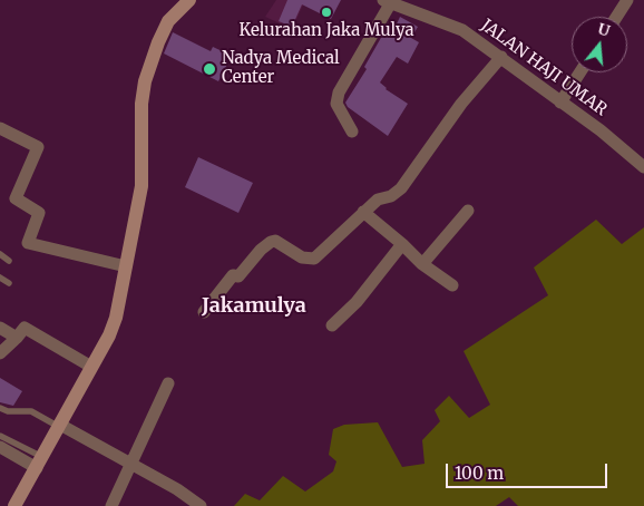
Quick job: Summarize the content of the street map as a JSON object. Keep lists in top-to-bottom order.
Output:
{
  "streets": {
    "street": ["JALAN HAJI UMAR"]
  },
  "districts": ["Jakamulya"],
  "places": ["Kelurahan Jaka Mulya", "Nadya Medical Center"],
  "scale_bar": "100 m",
  "north": "top"
}
